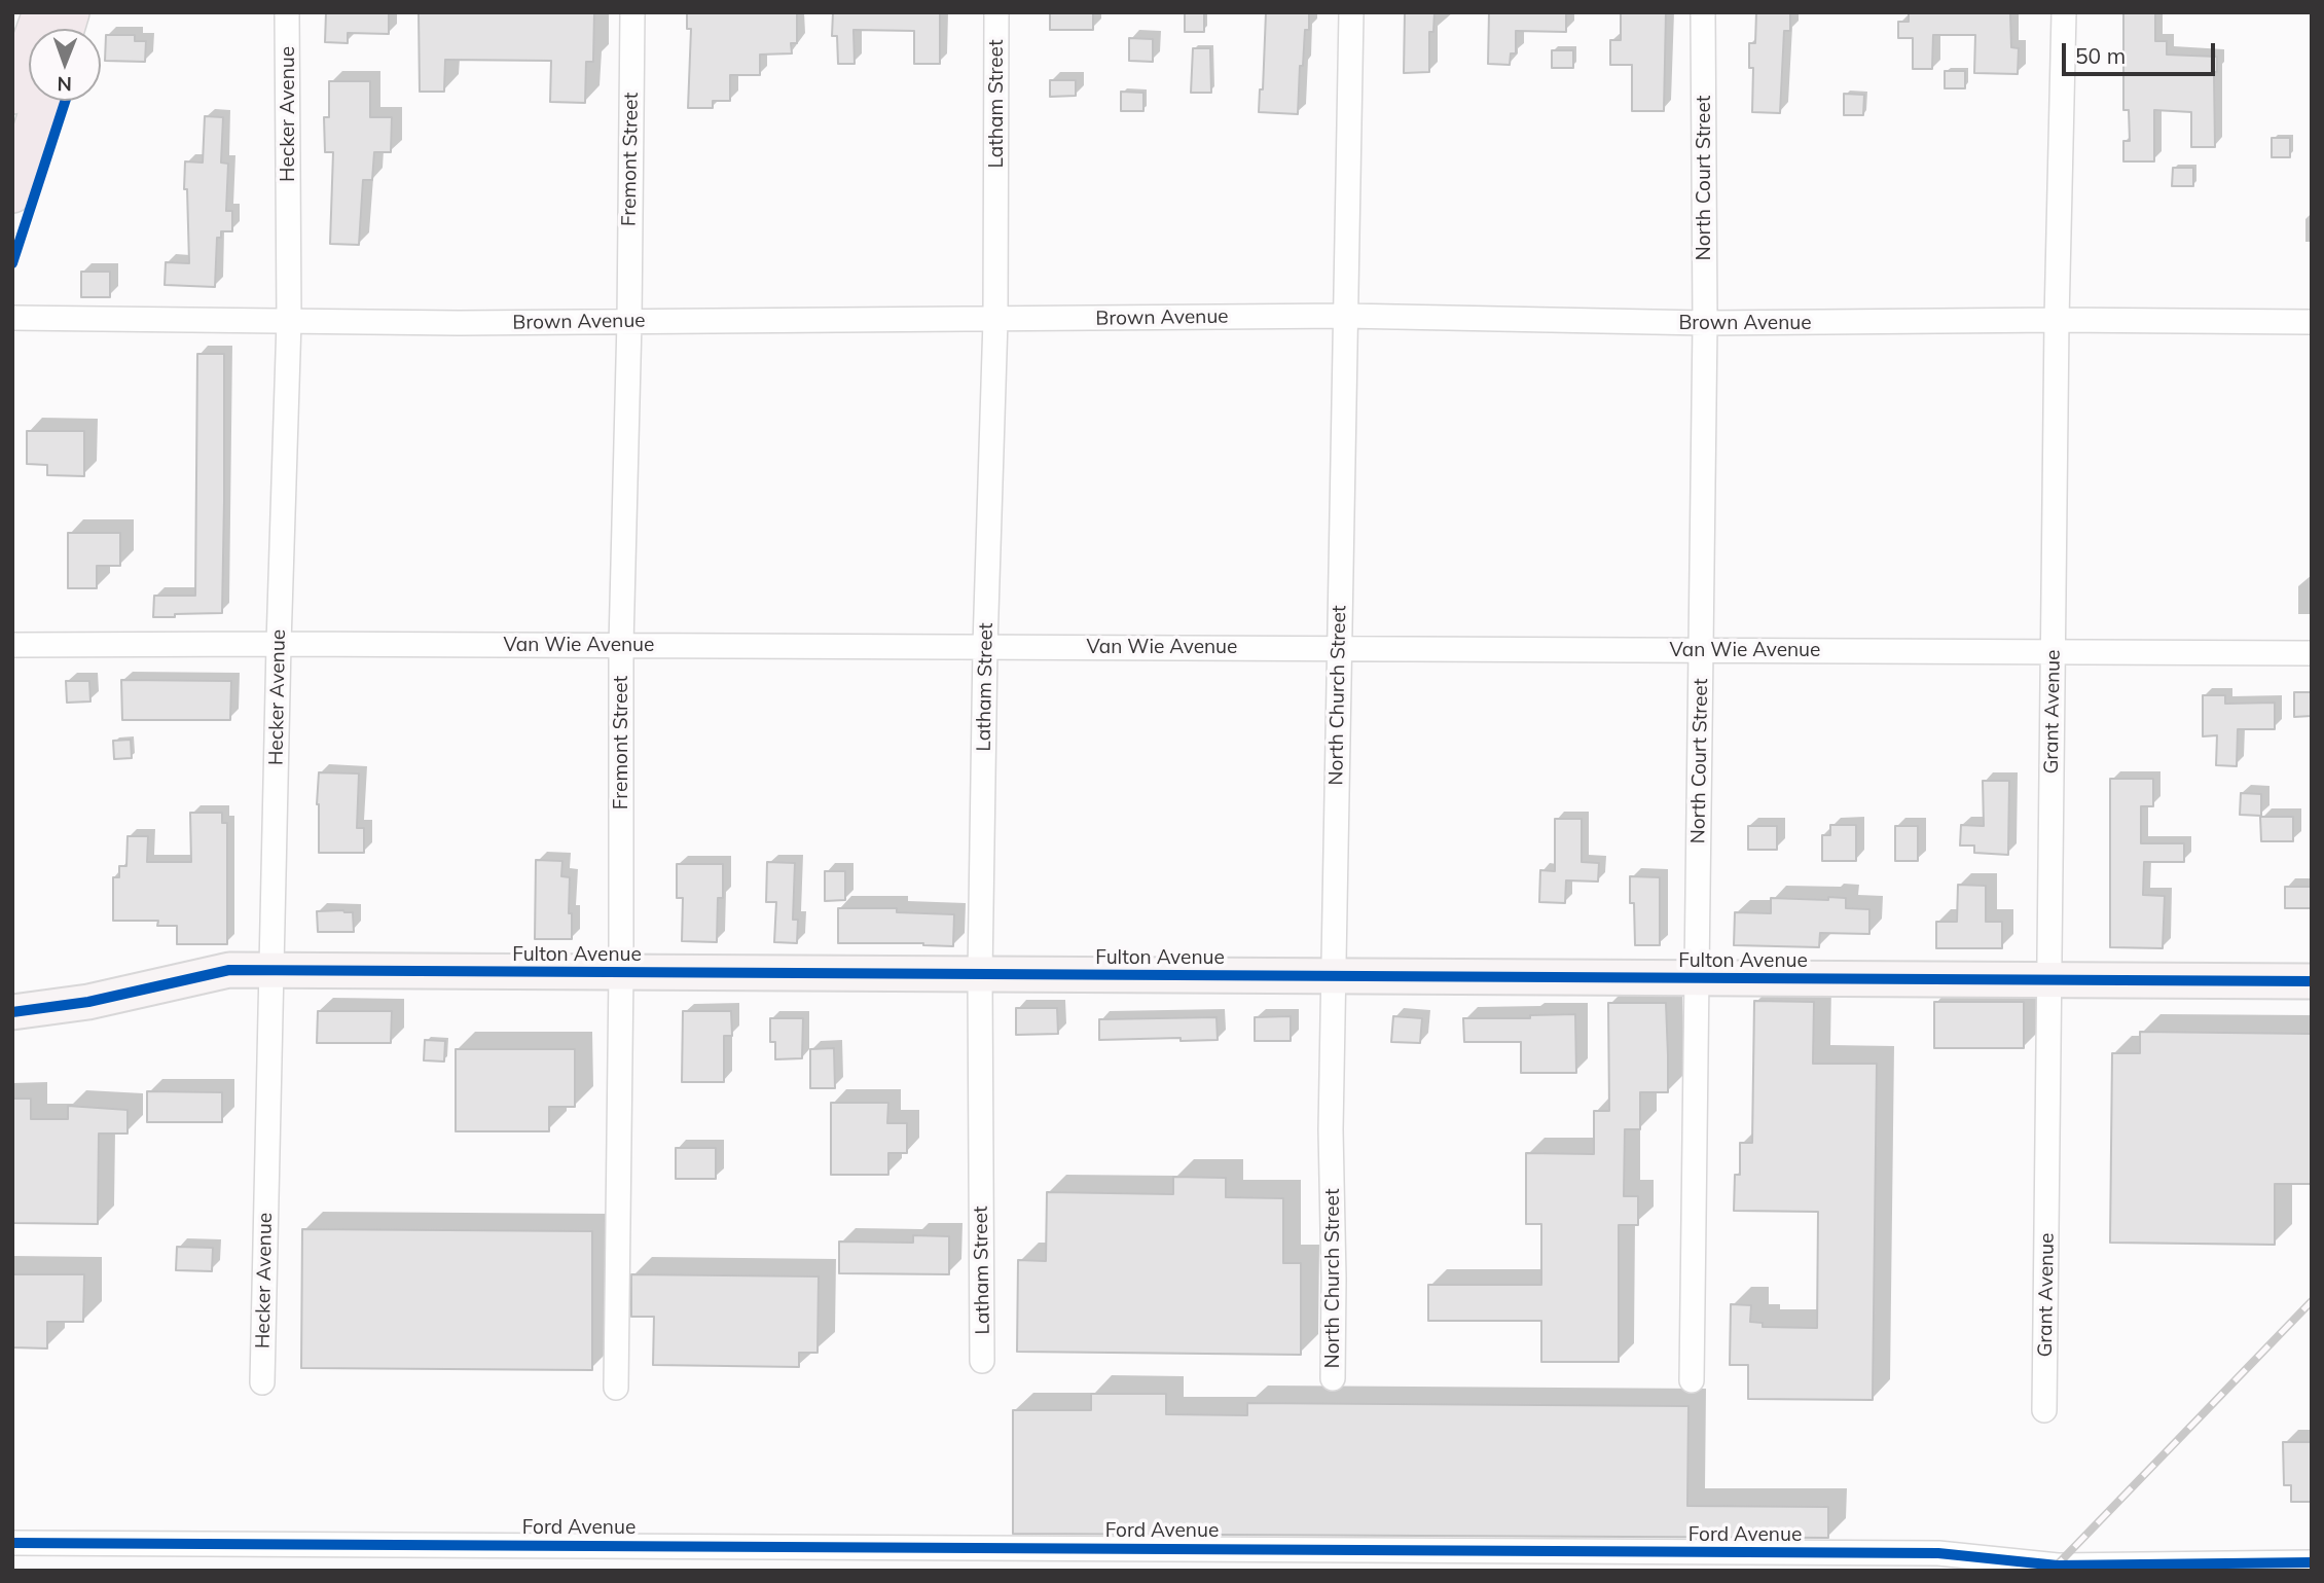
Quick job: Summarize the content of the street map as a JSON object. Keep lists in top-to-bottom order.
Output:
{
  "streets": {
    "street": [
      "Latham Street",
      "Hecker Avenue",
      "Fremont Street",
      "North Court Street",
      "Brown Avenue",
      "Van Wie Avenue",
      "North Church Street",
      "Grant Avenue",
      "Fulton Avenue",
      "Ford Avenue"
    ]
  },
  "crossings": [
    ["Latham Street", "Brown Avenue"],
    ["Latham Street", "Van Wie Avenue"],
    ["Latham Street", "Fulton Avenue"],
    ["Hecker Avenue", "Brown Avenue"],
    ["Hecker Avenue", "Van Wie Avenue"],
    ["Hecker Avenue", "Fulton Avenue"],
    ["Fremont Street", "Brown Avenue"],
    ["Fremont Street", "Van Wie Avenue"],
    ["Fremont Street", "Fulton Avenue"],
    ["North Court Street", "Brown Avenue"],
    ["North Court Street", "Van Wie Avenue"],
    ["North Court Street", "Fulton Avenue"],
    ["Brown Avenue", "North Church Street"],
    ["Brown Avenue", "Grant Avenue"],
    ["Van Wie Avenue", "North Church Street"],
    ["Van Wie Avenue", "Grant Avenue"],
    ["North Church Street", "Fulton Avenue"],
    ["Grant Avenue", "Fulton Avenue"]
  ],
  "scale_bar": "50 m",
  "north": "bottom"
}
